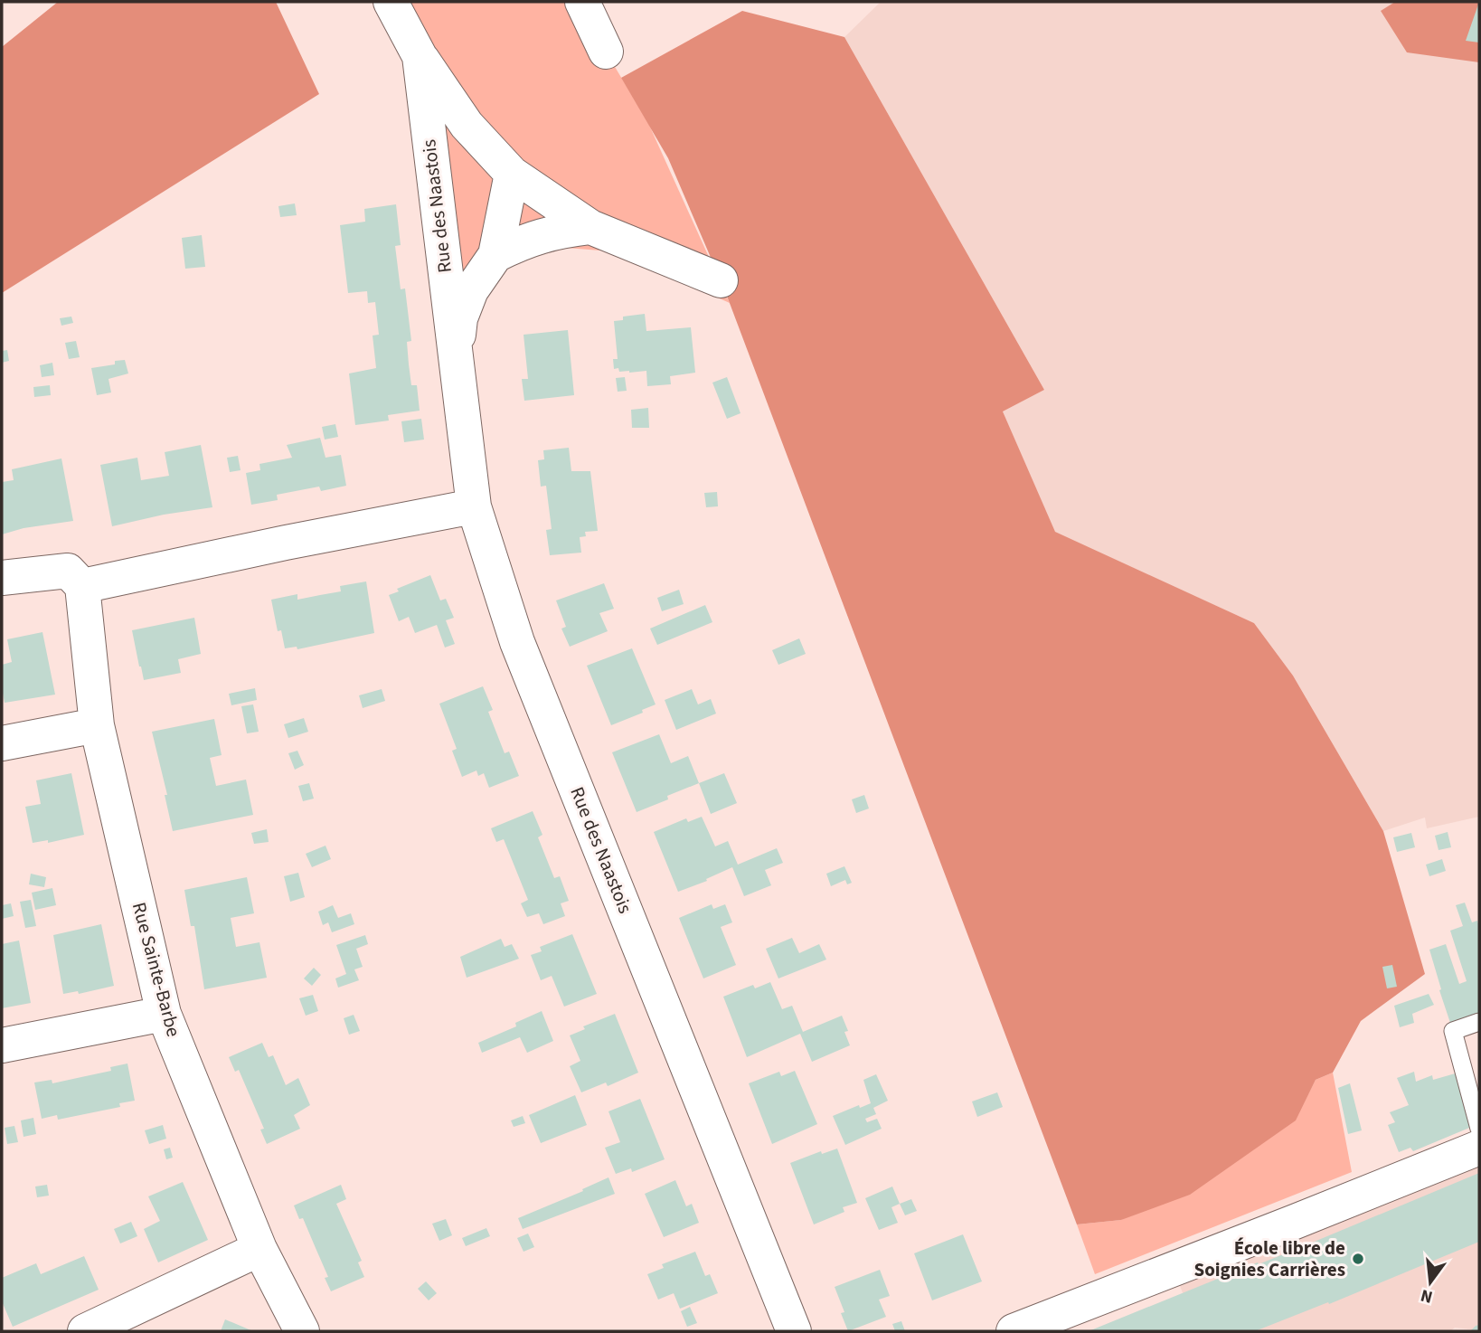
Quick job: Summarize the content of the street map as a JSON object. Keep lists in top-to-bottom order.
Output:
{
  "streets": {
    "street": ["Rue des Naastois", "Rue Sainte-Barbe"]
  },
  "places": ["École libre de Soignies Carrières"],
  "north": "bottom"
}
